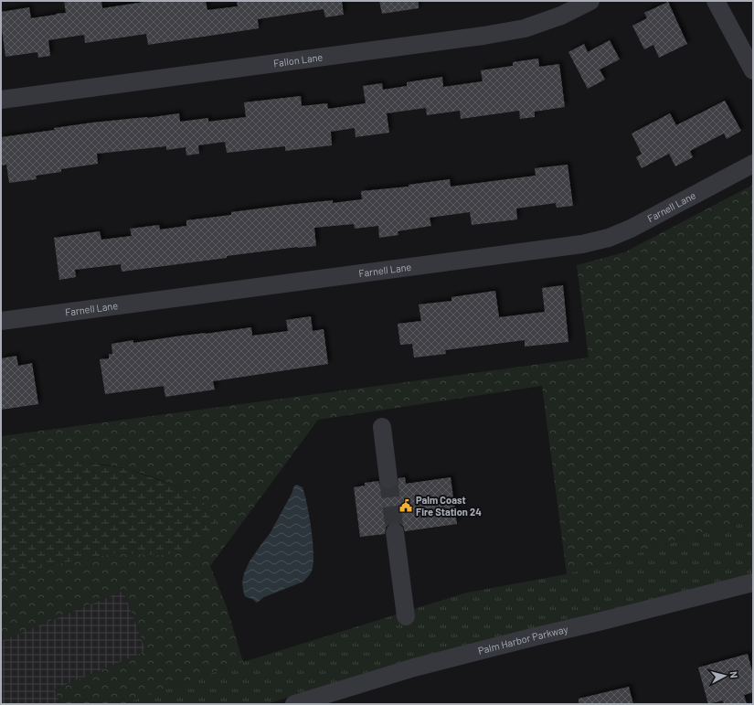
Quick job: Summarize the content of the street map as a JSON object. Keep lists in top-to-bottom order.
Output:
{
  "streets": {
    "street": ["Fallon Lane", "Farnell Lane", "Palm Harbor Parkway"]
  },
  "places": {
    "public building": ["Palm Coast Fire Station 24"]
  },
  "north": "right"
}
